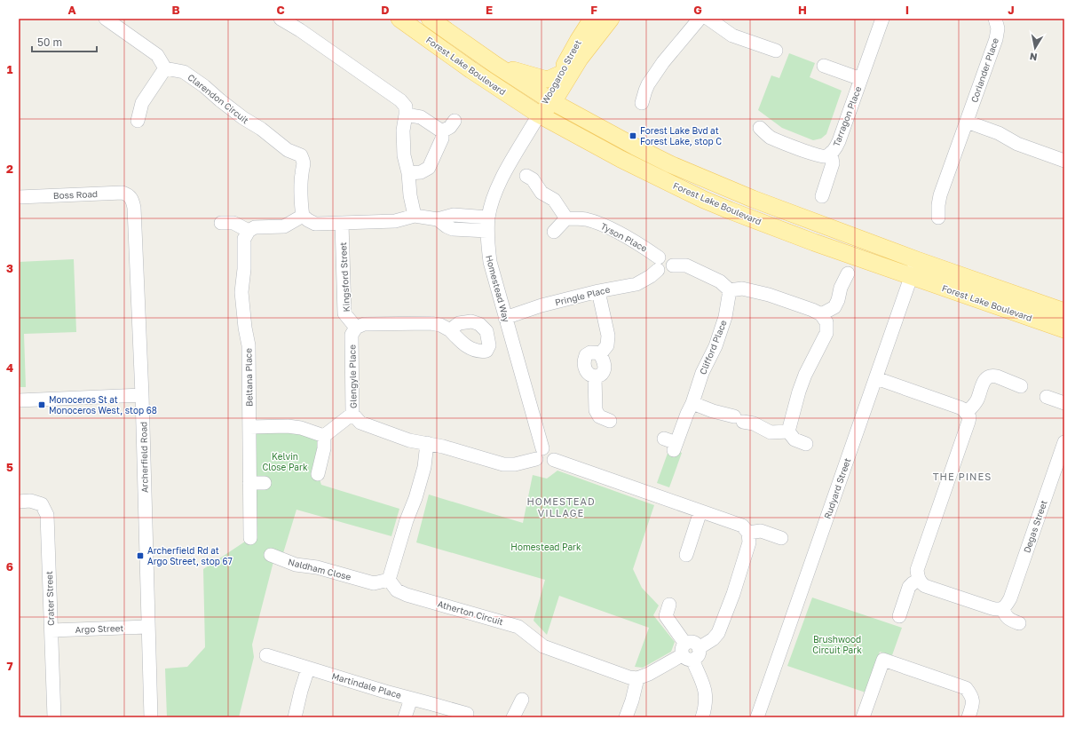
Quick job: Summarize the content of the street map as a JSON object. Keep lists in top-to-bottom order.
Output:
{
  "streets": {
    "main road": ["Forest Lake Boulevard", "Woogaroo Street"],
    "street": [
      "Coriander Place",
      "Clarendon Circuit",
      "Tarragon Place",
      "Boss Road",
      "Tyson Place",
      "Kingsford Street",
      "Homestead Way",
      "Pringle Place",
      "Clifford Place",
      "Glengyle Place",
      "Beltana Place",
      "Archerfield Road",
      "Rudyard Street",
      "Degas Street",
      "Naldham Close",
      "Crater Street",
      "Atherton Circuit",
      "Argo Street",
      "Martindale Place"
    ]
  },
  "crossings": [
    ["Forest Lake Boulevard", "Woogaroo Street"],
    ["Forest Lake Boulevard", "Homestead Way"],
    ["Forest Lake Boulevard", "Rudyard Street"],
    ["Woogaroo Street", "Homestead Way"],
    ["Boss Road", "Archerfield Road"],
    ["Tyson Place", "Pringle Place"],
    ["Kingsford Street", "Glengyle Place"],
    ["Homestead Way", "Pringle Place"],
    ["Homestead Way", "Glengyle Place"],
    ["Archerfield Road", "Argo Street"],
    ["Naldham Close", "Atherton Circuit"],
    ["Crater Street", "Argo Street"]
  ],
  "districts": ["THE PINES", "HOMESTEAD VILLAGE"],
  "parks": ["Kelvin Close Park", "Homestead Park", "Brushwood Circuit Park"],
  "places": {
    "transit": ["Forest Lake Bvd at Forest Lake, stop C", "Monoceros St at Monoceros West, stop 68", "Archerfield Rd at Argo Street, stop 67"]
  },
  "scale_bar": "50 m",
  "north": "bottom",
  "grid": {
    "columns": [
      "A",
      "B",
      "C",
      "D",
      "E",
      "F",
      "G",
      "H",
      "I",
      "J"
    ],
    "rows": [
      "1",
      "2",
      "3",
      "4",
      "5",
      "6",
      "7"
    ]
  }
}
